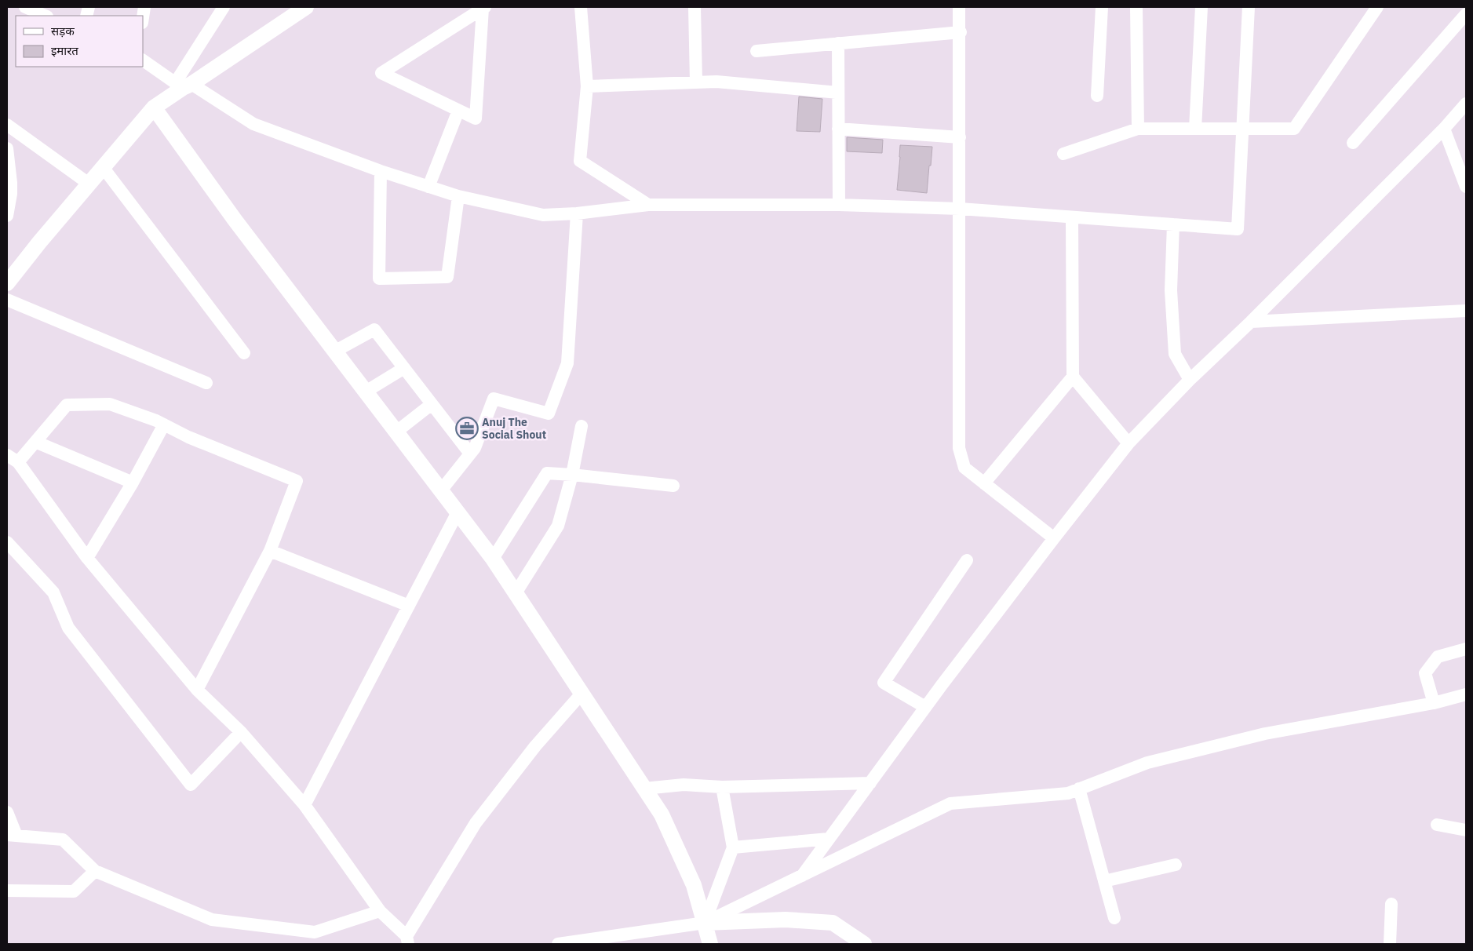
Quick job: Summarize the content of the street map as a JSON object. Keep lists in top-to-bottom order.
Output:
{
  "places": {
    "office": ["Anuj The Social Shout"]
  },
  "legend": ["सड़क", "इमारत"]
}
